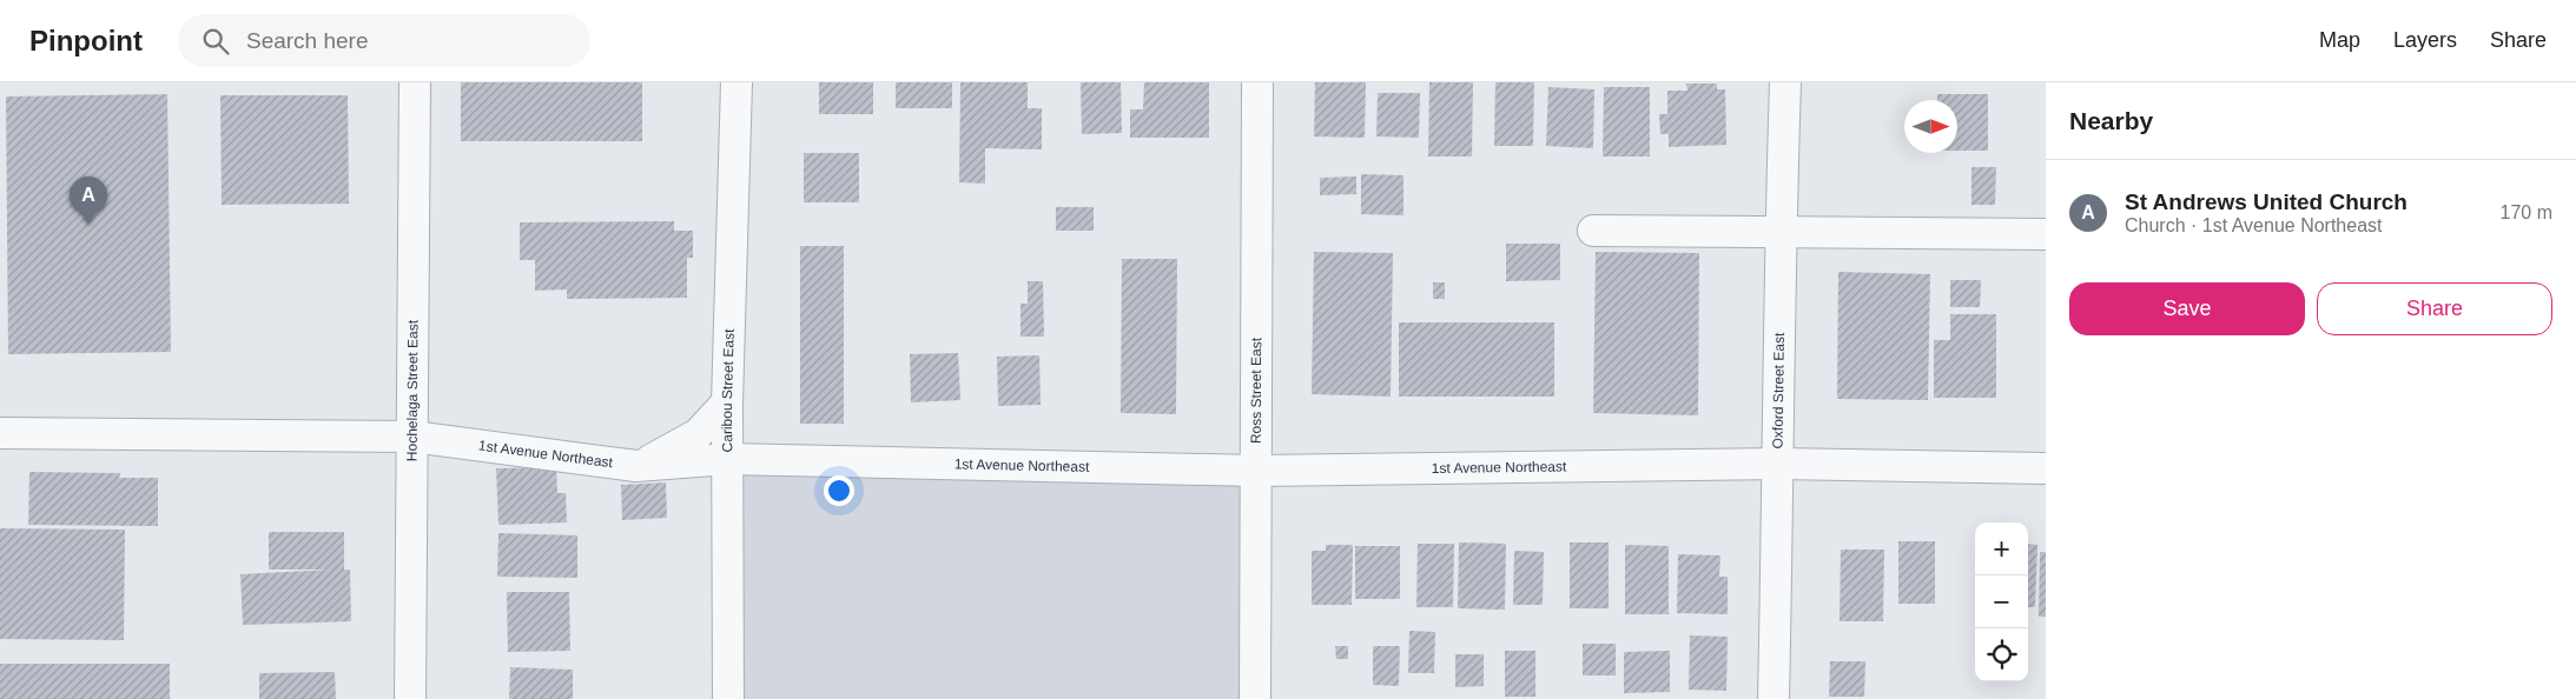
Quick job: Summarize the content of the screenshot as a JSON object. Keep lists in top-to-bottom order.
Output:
{
  "streets": {
    "street": [
      "Hochelaga Street East",
      "Caribou Street East",
      "Ross Street East",
      "Oxford Street East",
      "1st Avenue Northeast"
    ]
  },
  "crossings": [
    ["Hochelaga Street East", "1st Avenue Northeast"],
    ["Caribou Street East", "1st Avenue Northeast"],
    ["Ross Street East", "1st Avenue Northeast"],
    ["Oxford Street East", "1st Avenue Northeast"]
  ],
  "north": "right",
  "page": {
    "header": "Pinpoint",
    "search": "Search here",
    "nav": ["Map", "Layers", "Share"],
    "heading": "Nearby",
    "list": [
      {
        "mark": "A",
        "name": "St Andrews United Church",
        "note": "Church · 1st Avenue Northeast",
        "value": "170 m"
      }
    ],
    "pins": "A",
    "buttons": ["Save", "Share"],
    "map_buttons": ["+", "−"]
  }
}
